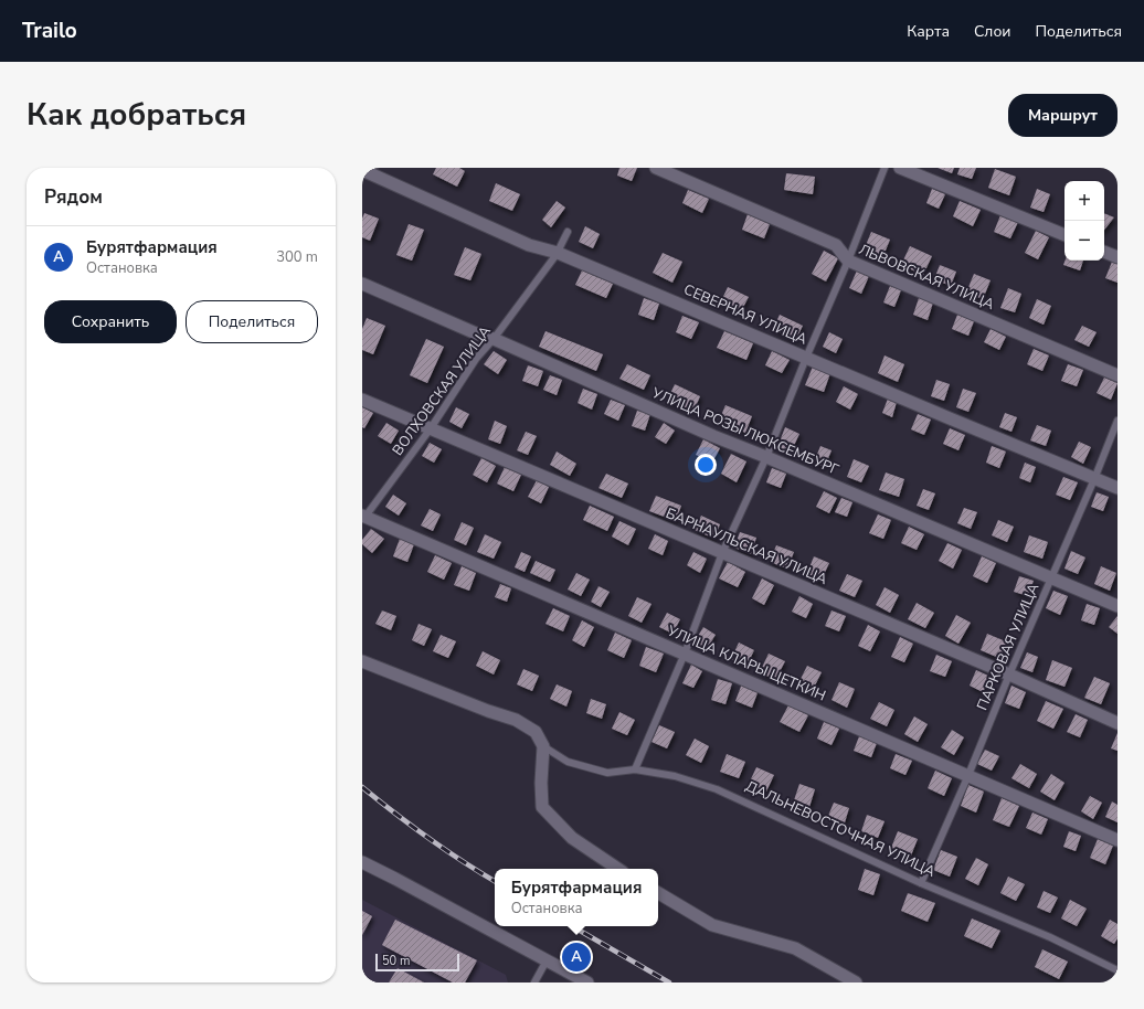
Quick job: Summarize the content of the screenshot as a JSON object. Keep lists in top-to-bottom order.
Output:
{
  "streets": {
    "street": [
      "ЛЬВОВСКАЯ УЛИЦА",
      "СЕВЕРНАЯ УЛИЦА",
      "УЛИЦА РОЗЫ ЛЮКСЕМБУРГ",
      "БАРНАУЛЬСКАЯ УЛИЦА",
      "УЛИЦА КЛАРЫ ЦЕТКИН",
      "ДАЛЬНЕВОСТОЧНАЯ УЛИЦА"
    ],
    "lane": ["ВОЛХОВСКАЯ УЛИЦА", "ПАРКОВАЯ УЛИЦА"]
  },
  "crossings": [
    ["СЕВЕРНАЯ УЛИЦА", "ВОЛХОВСКАЯ УЛИЦА"],
    ["СЕВЕРНАЯ УЛИЦА", "ПАРКОВАЯ УЛИЦА"],
    ["ВОЛХОВСКАЯ УЛИЦА", "УЛИЦА РОЗЫ ЛЮКСЕМБУРГ"],
    ["ВОЛХОВСКАЯ УЛИЦА", "БАРНАУЛЬСКАЯ УЛИЦА"],
    ["ВОЛХОВСКАЯ УЛИЦА", "УЛИЦА КЛАРЫ ЦЕТКИН"],
    ["УЛИЦА РОЗЫ ЛЮКСЕМБУРГ", "ПАРКОВАЯ УЛИЦА"],
    ["БАРНАУЛЬСКАЯ УЛИЦА", "ПАРКОВАЯ УЛИЦА"],
    ["ПАРКОВАЯ УЛИЦА", "УЛИЦА КЛАРЫ ЦЕТКИН"],
    ["ПАРКОВАЯ УЛИЦА", "ДАЛЬНЕВОСТОЧНАЯ УЛИЦА"]
  ],
  "scale_bar": "50 m",
  "page": {
    "header": "Trailo",
    "nav": ["Карта", "Слои", "Поделиться"],
    "title": "Как добраться",
    "buttons": [
      "Маршрут",
      ["Сохранить", "Поделиться"]
    ],
    "heading": "Рядом",
    "map_buttons": ["+", "−"],
    "list": [
      {
        "mark": "A",
        "name": "Бурятфармация",
        "note": "Остановка",
        "value": "300 m"
      }
    ],
    "popup": ["Бурятфармация", "Остановка"],
    "pins": "A",
    "scale": "50 m"
  }
}
